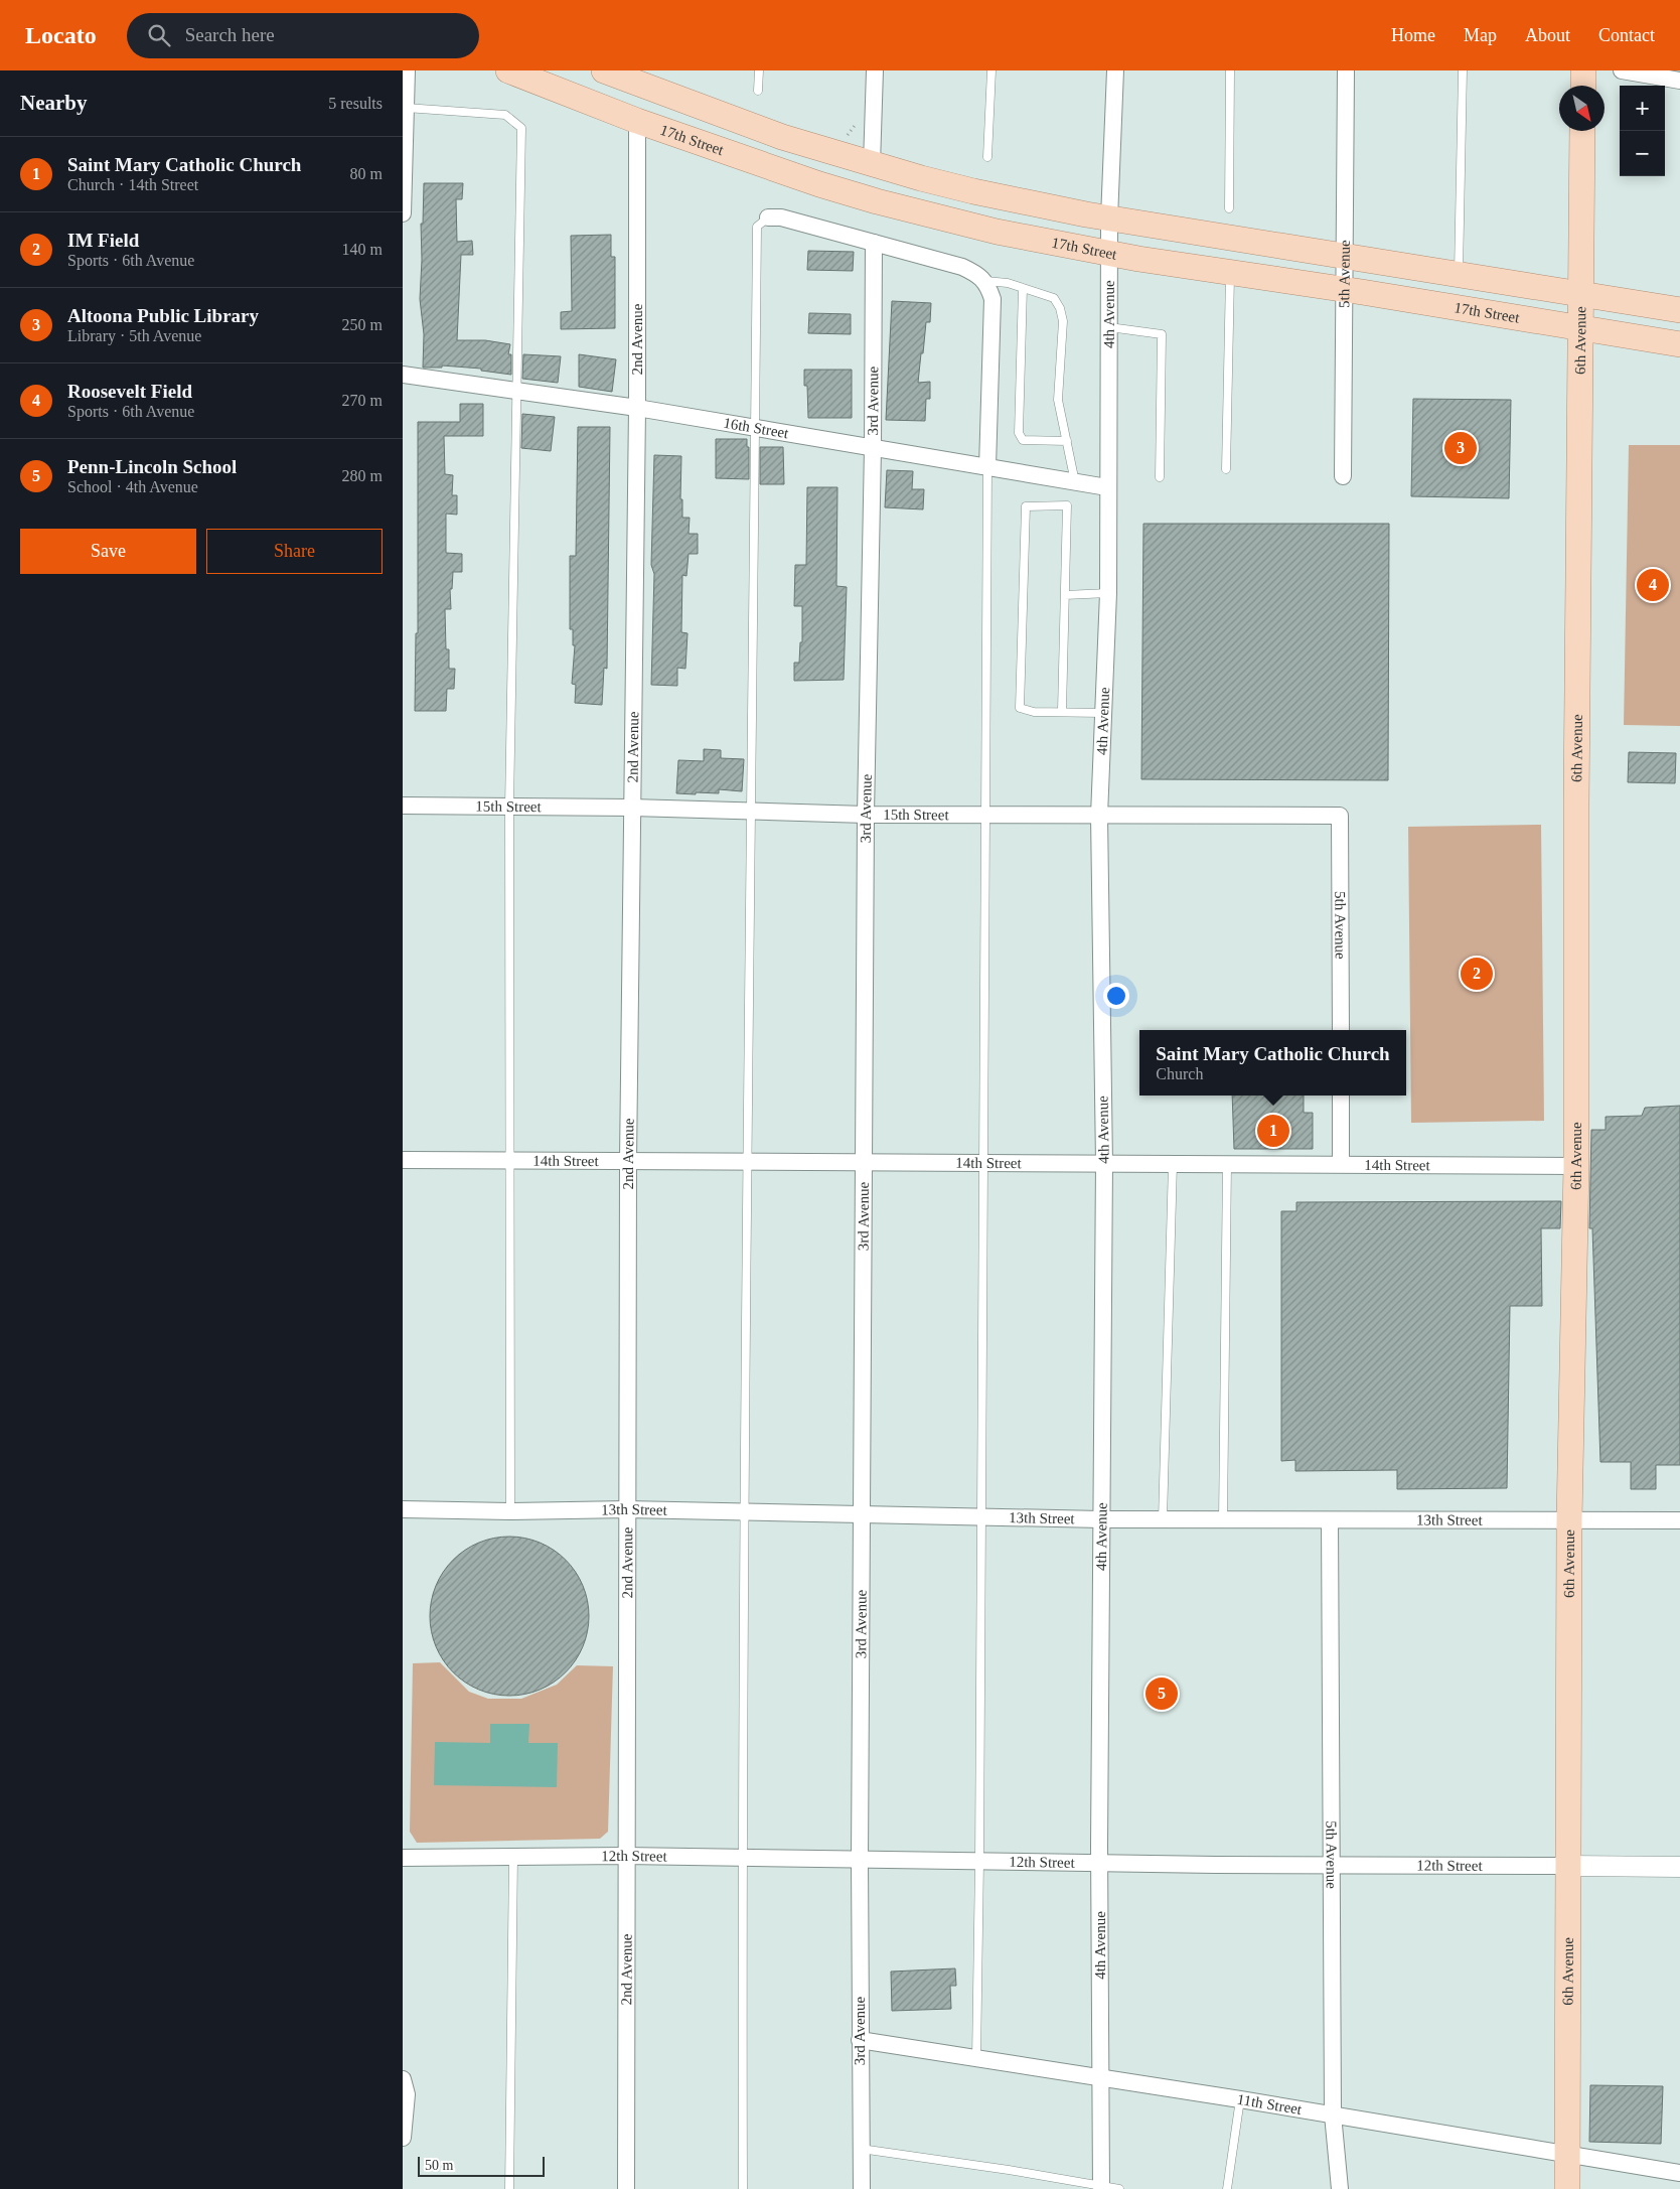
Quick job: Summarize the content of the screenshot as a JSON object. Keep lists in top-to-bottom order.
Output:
{
  "streets": {
    "main road": ["17th Street", "6th Avenue"],
    "street": [
      "5th Avenue",
      "4th Avenue",
      "2nd Avenue",
      "3rd Avenue",
      "16th Street",
      "15th Street",
      "14th Street",
      "13th Street",
      "12th Street",
      "11th Street"
    ]
  },
  "crossings": [
    ["17th Street", "5th Avenue"],
    ["17th Street", "4th Avenue"],
    ["17th Street", "2nd Avenue"],
    ["17th Street", "6th Avenue"],
    ["5th Avenue", "15th Street"],
    ["5th Avenue", "13th Street"],
    ["5th Avenue", "12th Street"],
    ["5th Avenue", "11th Street"],
    ["4th Avenue", "16th Street"],
    ["4th Avenue", "15th Street"],
    ["4th Avenue", "14th Street"],
    ["4th Avenue", "13th Street"],
    ["4th Avenue", "12th Street"],
    ["4th Avenue", "11th Street"],
    ["2nd Avenue", "16th Street"],
    ["2nd Avenue", "15th Street"],
    ["2nd Avenue", "14th Street"],
    ["2nd Avenue", "13th Street"],
    ["2nd Avenue", "12th Street"],
    ["6th Avenue", "14th Street"],
    ["6th Avenue", "13th Street"],
    ["6th Avenue", "12th Street"],
    ["6th Avenue", "11th Street"],
    ["3rd Avenue", "16th Street"],
    ["3rd Avenue", "15th Street"],
    ["3rd Avenue", "14th Street"],
    ["3rd Avenue", "13th Street"],
    ["3rd Avenue", "12th Street"],
    ["3rd Avenue", "11th Street"]
  ],
  "scale_bar": "50 m",
  "north": "bottom right",
  "page": {
    "header": "Locato",
    "search": "Search here",
    "nav": [
      "Home",
      "Map",
      "About",
      "Contact"
    ],
    "heading": ["Nearby", "5 results"],
    "map_buttons": ["+", "−"],
    "list": [
      {
        "mark": "1",
        "name": "Saint Mary Catholic Church",
        "note": "Church · 14th Street",
        "value": "80 m"
      },
      {
        "mark": "2",
        "name": "IM Field",
        "note": "Sports · 6th Avenue",
        "value": "140 m"
      },
      {
        "mark": "3",
        "name": "Altoona Public Library",
        "note": "Library · 5th Avenue",
        "value": "250 m"
      },
      {
        "mark": "4",
        "name": "Roosevelt Field",
        "note": "Sports · 6th Avenue",
        "value": "270 m"
      },
      {
        "mark": "5",
        "name": "Penn-Lincoln School",
        "note": "School · 4th Avenue",
        "value": "280 m"
      }
    ],
    "pins": [
      "3",
      "4",
      "2",
      "1",
      "5"
    ],
    "buttons": ["Save", "Share"],
    "popup": ["Saint Mary Catholic Church", "Church"],
    "scale": "50 m"
  }
}
